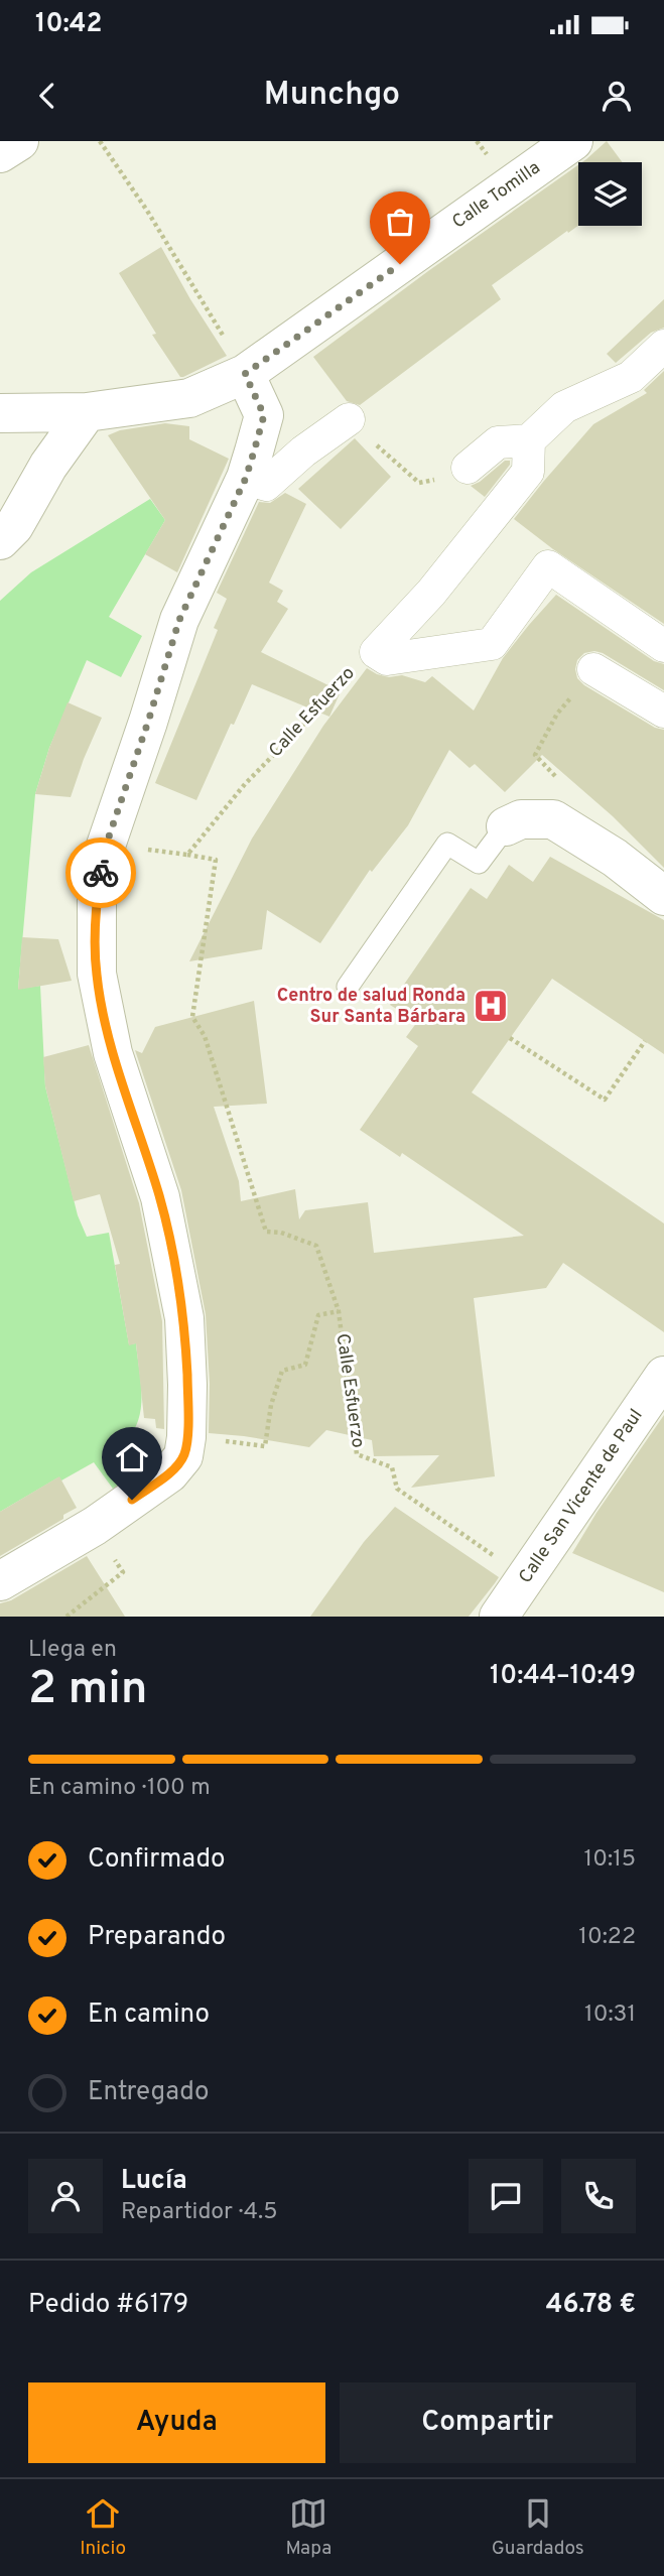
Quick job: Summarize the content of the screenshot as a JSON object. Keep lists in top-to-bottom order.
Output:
{
  "streets": {
    "street": ["Calle Tomilla", "Calle San Vicente de Paul"],
    "path": ["Calle Esfuerzo"]
  },
  "places": {
    "hospital": ["Centro de salud Ronda Sur Santa Bárbara"]
  },
  "page": {
    "status": "10:42",
    "header": "Munchgo",
    "heading": ["2 min", "Llega en", "10:44–10:49"],
    "panel": [
      "Lucía",
      "Repartidor · 4.5",
      "Pedido #6179",
      "46.78 €"
    ],
    "bar": "En camino · 100 m",
    "list": [
      ["Confirmado", "10:15"],
      ["Preparando", "10:22"],
      ["En camino", "10:31"],
      "Entregado"
    ],
    "buttons": ["Ayuda", "Compartir"],
    "tabs": ["Inicio", "Mapa", "Guardados"]
  }
}
